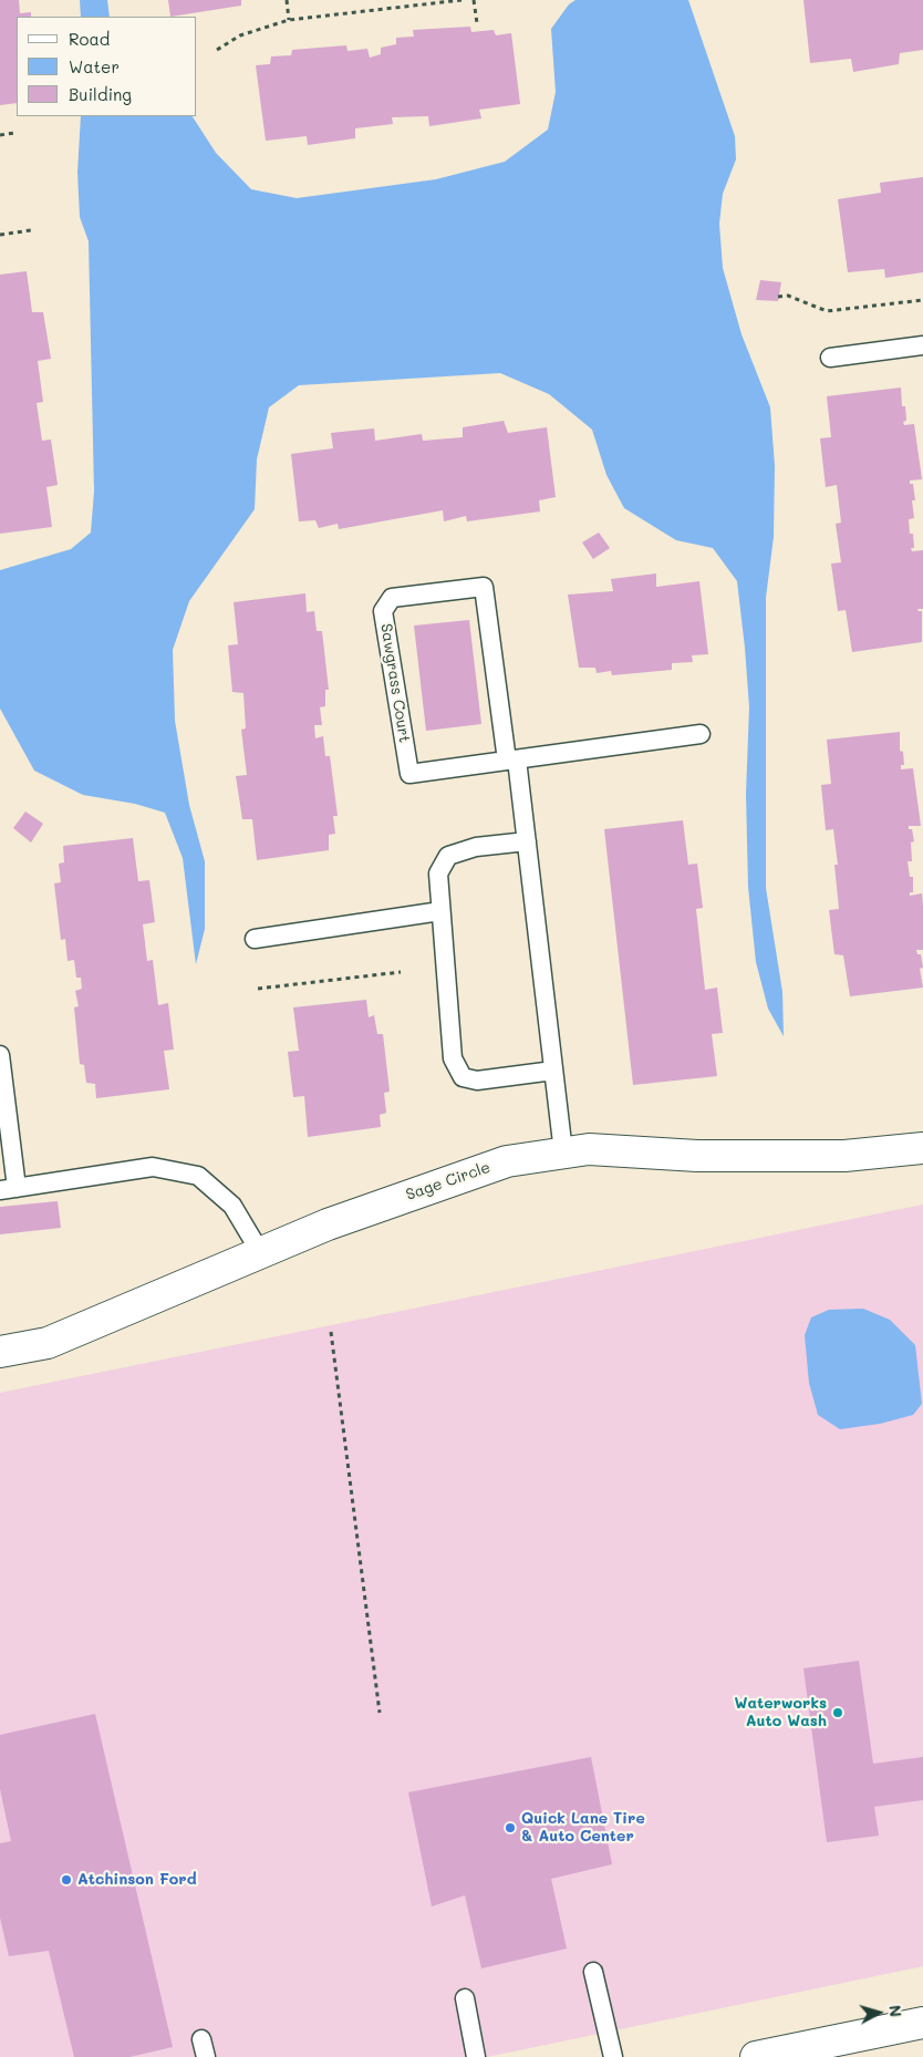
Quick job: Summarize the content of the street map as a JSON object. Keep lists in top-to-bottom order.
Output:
{
  "streets": {
    "street": ["Sage Circle"],
    "lane": ["Sawgrass Court"]
  },
  "crossings": [
    ["Sawgrass Court", "Sage Circle"]
  ],
  "places": ["Waterworks Auto Wash", "Quick Lane Tire & Auto Center", "Atchinson Ford"],
  "legend": ["Road", "Water", "Building"],
  "north": "right"
}
